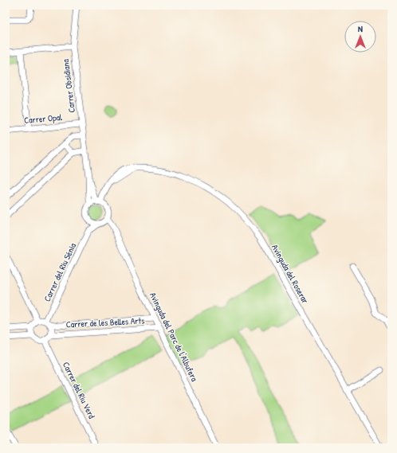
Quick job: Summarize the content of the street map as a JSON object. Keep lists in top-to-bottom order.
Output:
{
  "streets": {
    "street": [
      "Carrer Obsidiana",
      "Carrer Opal",
      "Carrer del Riu Sénia",
      "Avinguda del Roserar",
      "Carrer de les Belles Arts",
      "Avinguda del Parc de l'Albufera",
      "Carrer del Riu Verd"
    ]
  },
  "crossings": [
    ["Carrer Obsidiana", "Carrer Opal"],
    ["Carrer del Riu Sénia", "Avinguda del Roserar"],
    ["Carrer del Riu Sénia", "Carrer de les Belles Arts"],
    ["Carrer del Riu Sénia", "Avinguda del Parc de l'Albufera"],
    ["Carrer del Riu Sénia", "Carrer del Riu Verd"],
    ["Avinguda del Roserar", "Avinguda del Parc de l'Albufera"],
    ["Carrer de les Belles Arts", "Avinguda del Parc de l'Albufera"],
    ["Carrer de les Belles Arts", "Carrer del Riu Verd"]
  ],
  "north": "top"
}
